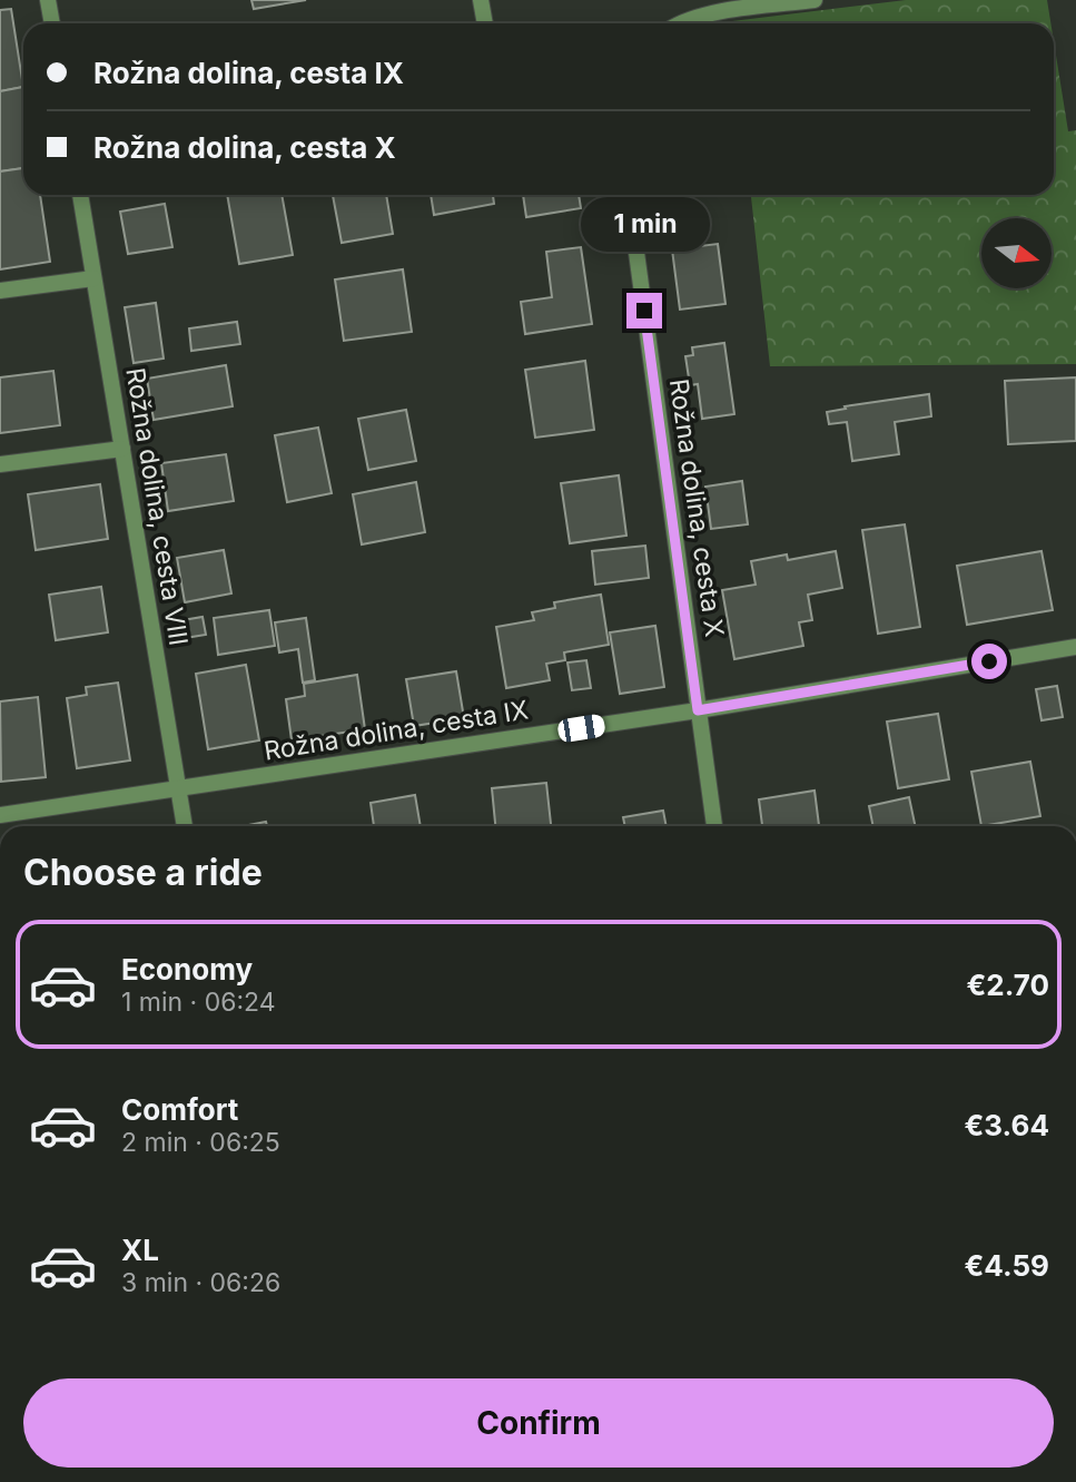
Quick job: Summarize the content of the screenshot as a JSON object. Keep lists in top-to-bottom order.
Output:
{
  "streets": {
    "street": ["Rožna dolina, cesta VIII", "Rožna dolina, cesta X", "Rožna dolina, cesta IX"]
  },
  "crossings": [
    ["Rožna dolina, cesta VIII", "Rožna dolina, cesta IX"],
    ["Rožna dolina, cesta X", "Rožna dolina, cesta IX"]
  ],
  "north": "right",
  "page": {
    "banner": ["Rožna dolina, cesta IX", "Rožna dolina, cesta X"],
    "bubble": "1 min",
    "heading": "Choose a ride",
    "list": [
      {
        "name": "Economy",
        "note": "1 min · 06:24",
        "value": "€2.70"
      },
      {
        "name": "Comfort",
        "note": "2 min · 06:25",
        "value": "€3.64"
      },
      {
        "name": "XL",
        "note": "3 min · 06:26",
        "value": "€4.59"
      }
    ],
    "buttons": "Confirm"
  }
}
